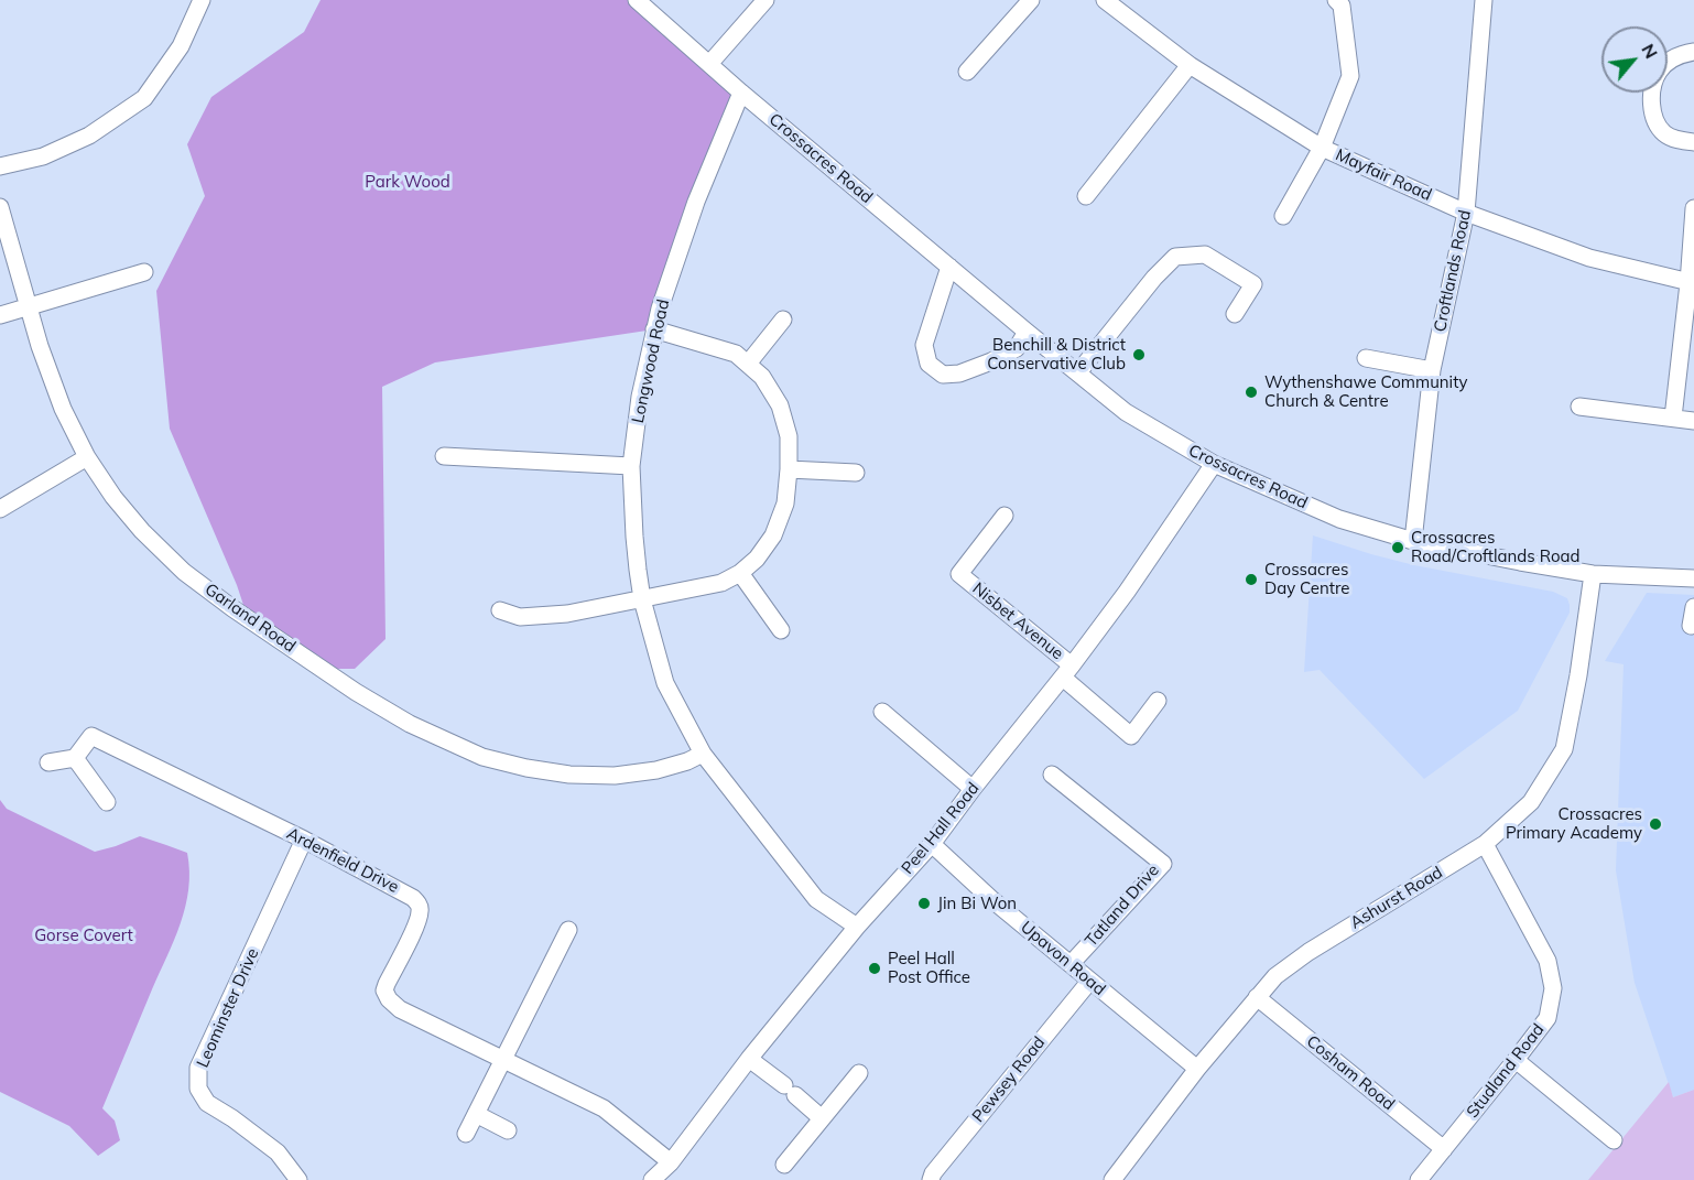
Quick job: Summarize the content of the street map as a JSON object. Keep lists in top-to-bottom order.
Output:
{
  "streets": {
    "street": [
      "Crossacres Road",
      "Mayfair Road",
      "Croftlands Road",
      "Longwood Road",
      "Garland Road",
      "Nisbet Avenue",
      "Peel Hall Road",
      "Ardenfield Drive",
      "Ashurst Road",
      "Tatland Drive",
      "Upavon Road",
      "Leominster Drive",
      "Studland Road",
      "Cosham Road",
      "Pewsey Road"
    ]
  },
  "crossings": [
    ["Crossacres Road", "Croftlands Road"],
    ["Crossacres Road", "Longwood Road"],
    ["Crossacres Road", "Peel Hall Road"],
    ["Crossacres Road", "Ashurst Road"],
    ["Mayfair Road", "Croftlands Road"],
    ["Longwood Road", "Garland Road"],
    ["Longwood Road", "Peel Hall Road"],
    ["Nisbet Avenue", "Peel Hall Road"],
    ["Peel Hall Road", "Ardenfield Drive"],
    ["Peel Hall Road", "Upavon Road"],
    ["Ardenfield Drive", "Leominster Drive"],
    ["Ashurst Road", "Upavon Road"],
    ["Ashurst Road", "Studland Road"],
    ["Ashurst Road", "Cosham Road"],
    ["Tatland Drive", "Upavon Road"],
    ["Upavon Road", "Pewsey Road"],
    ["Studland Road", "Cosham Road"]
  ],
  "parks": ["Park Wood", "Gorse Covert"],
  "places": [
    "Benchill & District Conservative Club",
    "Wythenshawe Community Church & Centre",
    "Crossacres Road/Croftlands Road",
    "Crossacres Day Centre",
    "Crossacres Primary Academy",
    "Jin Bi Won",
    "Peel Hall Post Office"
  ],
  "north": "top right"
}
